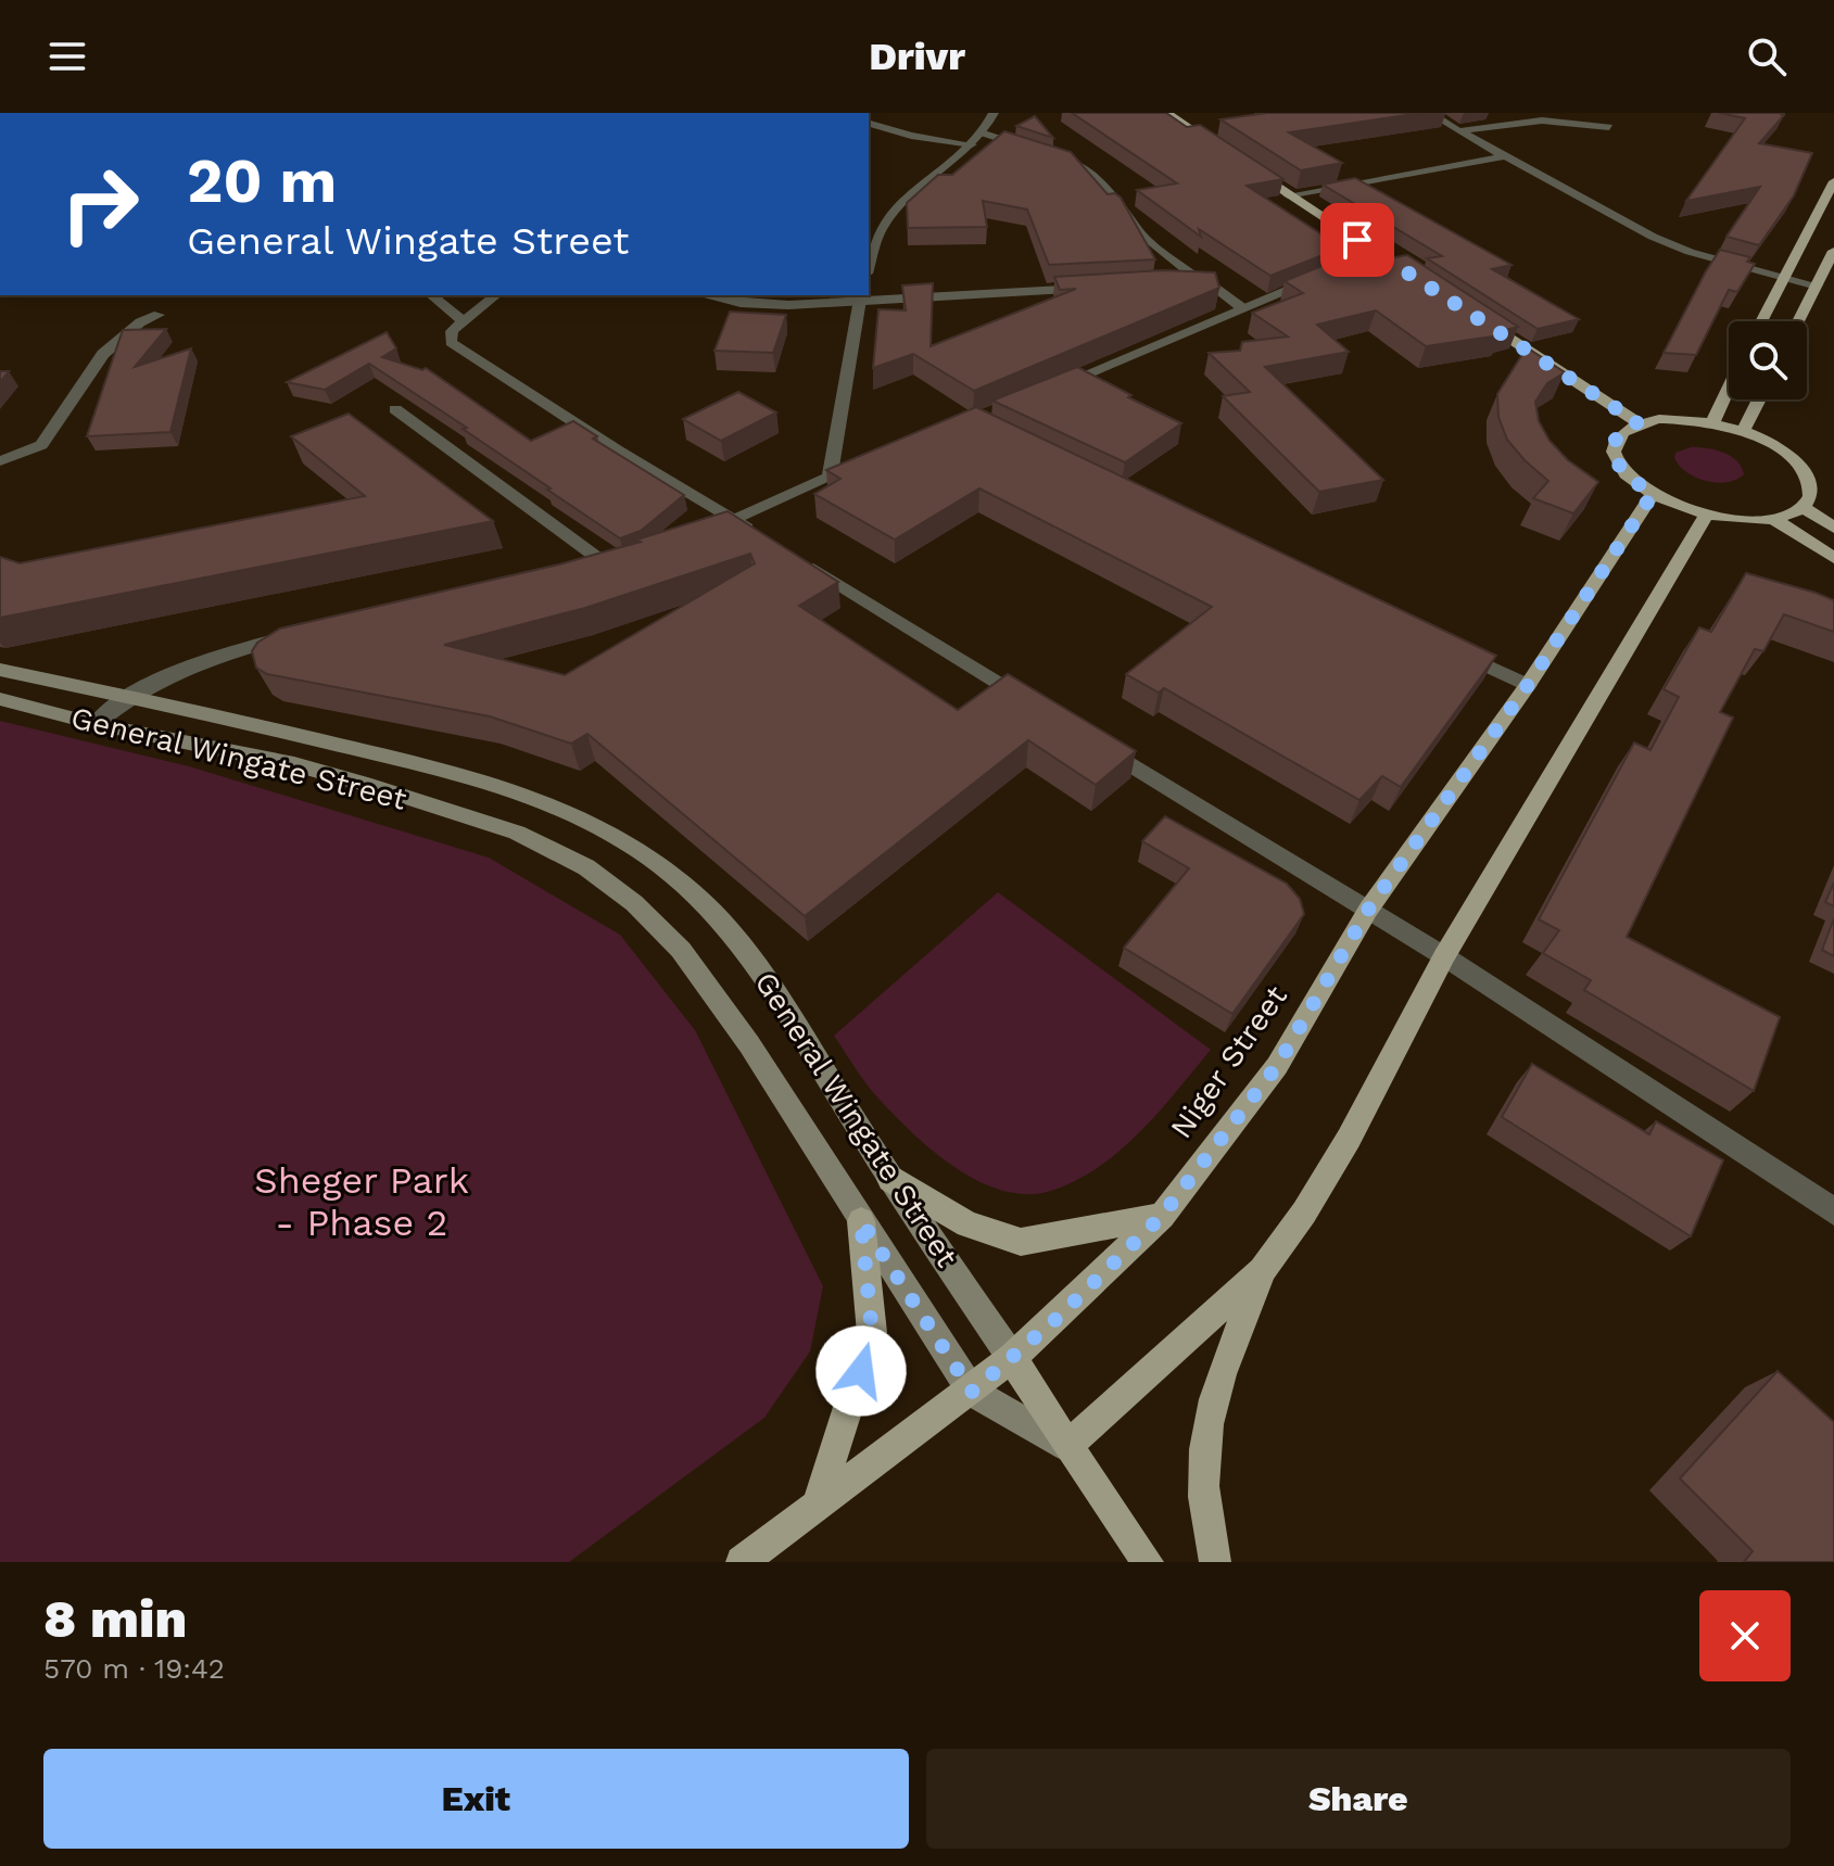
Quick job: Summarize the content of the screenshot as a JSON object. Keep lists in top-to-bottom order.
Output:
{
  "streets": {
    "main road": ["General Wingate Street", "Niger Street"]
  },
  "crossings": [
    ["General Wingate Street", "Niger Street"]
  ],
  "parks": ["Sheger Park - Phase 2"],
  "page": {
    "header": "Drivr",
    "turn": ["20 m", "General Wingate Street"],
    "heading": ["8 min", "570 m · 19:42"],
    "buttons": ["Exit", "Share"]
  }
}
